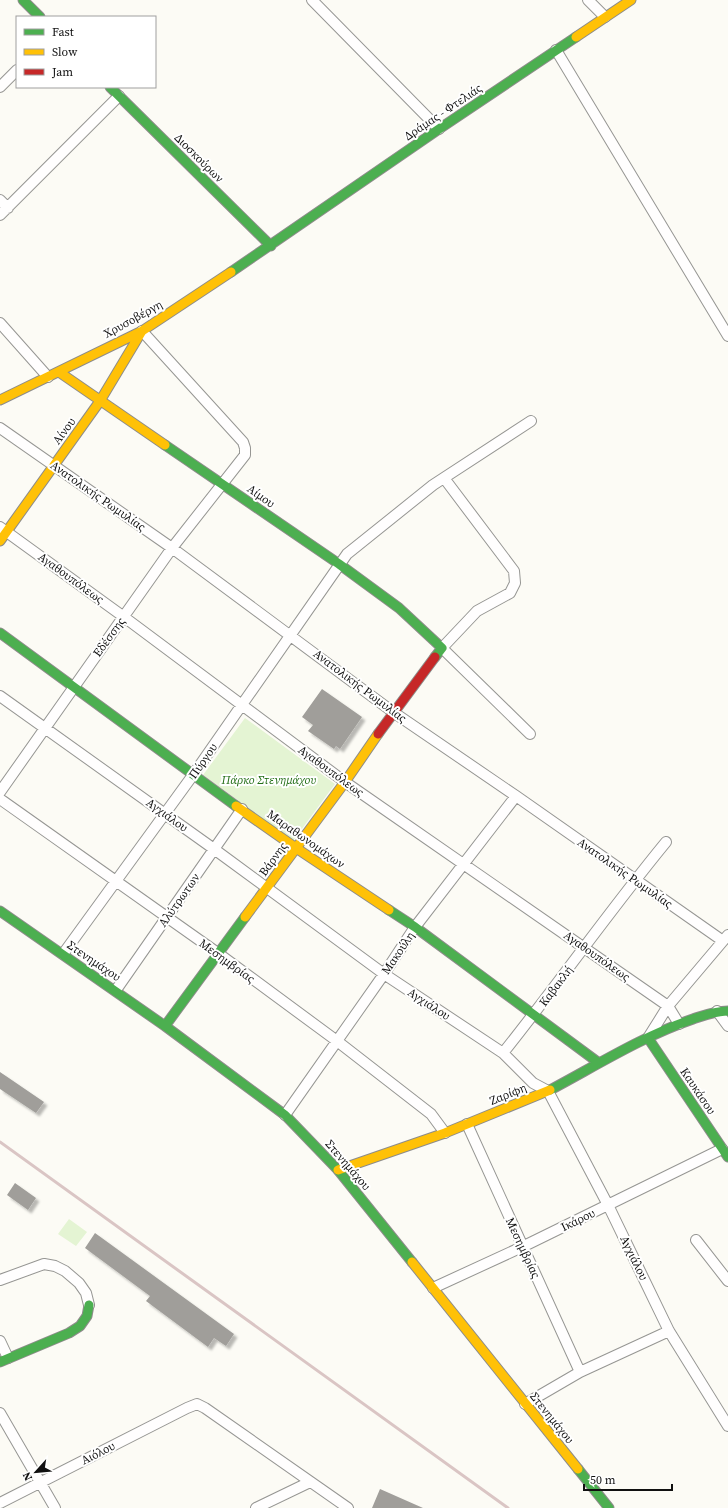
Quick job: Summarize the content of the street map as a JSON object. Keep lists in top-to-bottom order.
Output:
{
  "streets": {
    "street": [
      "Δράμας - Φτελιάς",
      "Διοσκούρων",
      "Χρυσοβέργη",
      "Αίνου",
      "Ανατολικής Ρωμυλίας",
      "Αίμου",
      "Αγαθουπόλεως",
      "Εδέσσης",
      "Πύργου",
      "Αγχιάλου",
      "Μαραθωνομάχων",
      "Βάρνης",
      "Αλύτρωτων",
      "Μακούλη",
      "Στενημάχου",
      "Μεσημβρίας",
      "Καβακλή",
      "Καυκάσου",
      "Ζαρίφη",
      "Ικάρου",
      "Αιόλου"
    ]
  },
  "crossings": [
    ["Δράμας - Φτελιάς", "Διοσκούρων"],
    ["Δράμας - Φτελιάς", "Χρυσοβέργη"],
    ["Διοσκούρων", "Χρυσοβέργη"],
    ["Χρυσοβέργη", "Αίνου"],
    ["Χρυσοβέργη", "Αίμου"],
    ["Χρυσοβέργη", "Εδέσσης"],
    ["Αίνου", "Ανατολικής Ρωμυλίας"],
    ["Αίνου", "Αίμου"],
    ["Αίνου", "Αγαθουπόλεως"],
    ["Αίνου", "Εδέσσης"],
    ["Ανατολικής Ρωμυλίας", "Εδέσσης"],
    ["Ανατολικής Ρωμυλίας", "Πύργου"],
    ["Ανατολικής Ρωμυλίας", "Βάρνης"],
    ["Ανατολικής Ρωμυλίας", "Μακούλη"],
    ["Ανατολικής Ρωμυλίας", "Καβακλή"],
    ["Αίμου", "Εδέσσης"],
    ["Αίμου", "Πύργου"],
    ["Αίμου", "Βάρνης"],
    ["Αγαθουπόλεως", "Εδέσσης"],
    ["Αγαθουπόλεως", "Πύργου"],
    ["Αγαθουπόλεως", "Βάρνης"],
    ["Αγαθουπόλεως", "Μακούλη"],
    ["Αγαθουπόλεως", "Καβακλή"],
    ["Εδέσσης", "Αγχιάλου"],
    ["Εδέσσης", "Μαραθωνομάχων"],
    ["Πύργου", "Αγχιάλου"],
    ["Πύργου", "Μαραθωνομάχων"],
    ["Πύργου", "Στενημάχου"],
    ["Πύργου", "Μεσημβρίας"],
    ["Αγχιάλου", "Βάρνης"],
    ["Αγχιάλου", "Αλύτρωτων"],
    ["Αγχιάλου", "Μακούλη"],
    ["Αγχιάλου", "Καβακλή"],
    ["Αγχιάλου", "Ζαρίφη"],
    ["Αγχιάλου", "Ικάρου"],
    ["Μαραθωνομάχων", "Βάρνης"],
    ["Μαραθωνομάχων", "Αλύτρωτων"],
    ["Μαραθωνομάχων", "Μακούλη"],
    ["Μαραθωνομάχων", "Καβακλή"],
    ["Μαραθωνομάχων", "Ζαρίφη"],
    ["Βάρνης", "Στενημάχου"],
    ["Βάρνης", "Μεσημβρίας"],
    ["Αλύτρωτων", "Στενημάχου"],
    ["Αλύτρωτων", "Μεσημβρίας"],
    ["Μακούλη", "Στενημάχου"],
    ["Μακούλη", "Μεσημβρίας"],
    ["Στενημάχου", "Ζαρίφη"],
    ["Στενημάχου", "Ικάρου"],
    ["Μεσημβρίας", "Ζαρίφη"],
    ["Μεσημβρίας", "Ικάρου"],
    ["Καυκάσου", "Ζαρίφη"],
    ["Καυκάσου", "Ικάρου"]
  ],
  "parks": ["Πάρκο Στενημάχου"],
  "legend": ["Fast", "Slow", "Jam"],
  "scale_bar": "50 m",
  "north": "bottom left"
}
